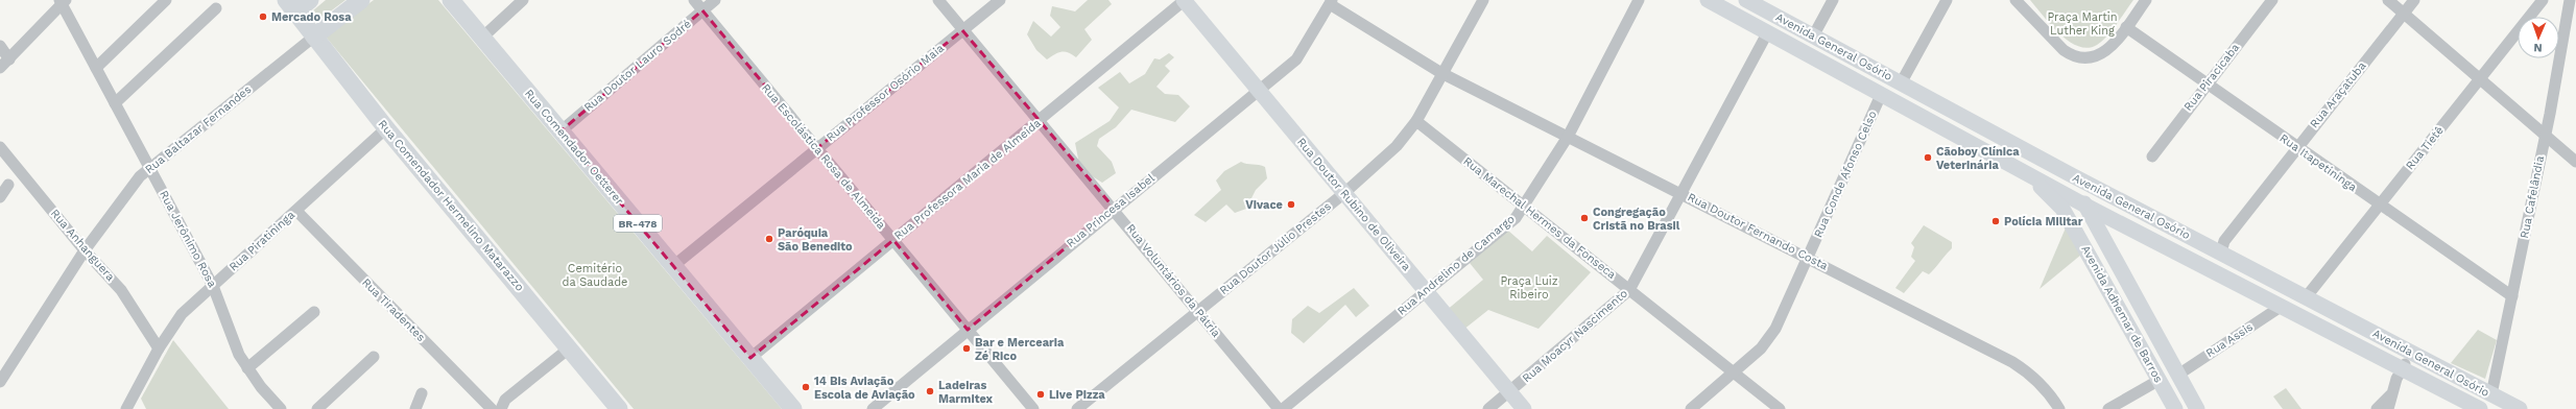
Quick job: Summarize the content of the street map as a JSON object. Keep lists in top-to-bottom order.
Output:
{
  "streets": {
    "main road": [
      "Avenida General Osório",
      "Rua Comendador Oetterer",
      "Rua Doutor Rubino de Oliveira",
      "Rua Comendador Hermelino Matarazzo",
      "BR-478",
      "Avenida Adhemar de Barros"
    ],
    "street": [
      "Rua Doutor Lauro Sodré",
      "Rua Piracicaba",
      "Rua Professor Osório Maia",
      "Rua Araçatuba",
      "Rua Baltazar Fernandes",
      "Rua Tietê",
      "Rua Escolástica Rosa de Almeida",
      "Rua Itapetininga",
      "Rua Conde Afonso Celso",
      "Rua Professora Maria de Almeida",
      "Rua Cafelândia",
      "Rua Princesa Isabel",
      "Rua Marechal Hermes da Fonseca",
      "Rua Doutor Fernando Costa",
      "Rua Jerônimo Rosa",
      "Rua Piratininga",
      "Rua Anhanguera",
      "Rua Doutor Júlio Prestes",
      "Rua Andrelino de Camargo",
      "Rua Voluntários da Pátria",
      "Rua Tiradentes",
      "Rua Moacyr Nascimento",
      "Rua Assis"
    ]
  },
  "crossings": [
    ["Avenida General Osório", "Rua Araçatuba"],
    ["Avenida General Osório", "Rua Tietê"],
    ["Avenida General Osório", "Rua Conde Afonso Celso"],
    ["Avenida General Osório", "Rua Cafelândia"],
    ["Avenida General Osório", "Avenida Adhemar de Barros"],
    ["Avenida General Osório", "Rua Moacyr Nascimento"],
    ["Avenida General Osório", "Rua Assis"],
    ["Rua Doutor Lauro Sodré", "Rua Comendador Oetterer"],
    ["Rua Doutor Lauro Sodré", "Rua Escolástica Rosa de Almeida"],
    ["Rua Piracicaba", "Rua Itapetininga"],
    ["Rua Professor Osório Maia", "Rua Comendador Oetterer"],
    ["Rua Professor Osório Maia", "Rua Escolástica Rosa de Almeida"],
    ["Rua Professor Osório Maia", "Rua Voluntários da Pátria"],
    ["Rua Araçatuba", "Rua Itapetininga"],
    ["Rua Baltazar Fernandes", "Rua Comendador Hermelino Matarazzo"],
    ["Rua Baltazar Fernandes", "Rua Jerônimo Rosa"],
    ["Rua Baltazar Fernandes", "Rua Anhanguera"],
    ["Rua Comendador Oetterer", "Rua Professora Maria de Almeida"],
    ["Rua Tietê", "Rua Itapetininga"],
    ["Rua Escolástica Rosa de Almeida", "Rua Professora Maria de Almeida"],
    ["Rua Escolástica Rosa de Almeida", "Rua Princesa Isabel"],
    ["Rua Itapetininga", "Rua Cafelândia"],
    ["Rua Conde Afonso Celso", "Rua Marechal Hermes da Fonseca"],
    ["Rua Conde Afonso Celso", "Rua Doutor Fernando Costa"],
    ["Rua Professora Maria de Almeida", "Rua Doutor Rubino de Oliveira"],
    ["Rua Professora Maria de Almeida", "Rua Voluntários da Pátria"],
    ["Rua Doutor Rubino de Oliveira", "Rua Princesa Isabel"],
    ["Rua Doutor Rubino de Oliveira", "Rua Doutor Júlio Prestes"],
    ["Rua Doutor Rubino de Oliveira", "Rua Andrelino de Camargo"],
    ["Rua Doutor Rubino de Oliveira", "Rua Moacyr Nascimento"],
    ["Rua Comendador Hermelino Matarazzo", "Rua Piratininga"],
    ["Rua Princesa Isabel", "Rua Doutor Fernando Costa"],
    ["Rua Princesa Isabel", "Rua Voluntários da Pátria"],
    ["Rua Marechal Hermes da Fonseca", "Rua Doutor Júlio Prestes"],
    ["Rua Marechal Hermes da Fonseca", "Rua Andrelino de Camargo"],
    ["Rua Marechal Hermes da Fonseca", "Rua Moacyr Nascimento"],
    ["Rua Doutor Fernando Costa", "Rua Doutor Júlio Prestes"],
    ["Rua Doutor Fernando Costa", "Rua Andrelino de Camargo"],
    ["Rua Doutor Fernando Costa", "Rua Moacyr Nascimento"],
    ["Rua Jerônimo Rosa", "Rua Piratininga"],
    ["Rua Piratininga", "Rua Anhanguera"],
    ["Rua Piratininga", "Rua Tiradentes"],
    ["Rua Doutor Júlio Prestes", "Rua Voluntários da Pátria"],
    ["Avenida Adhemar de Barros", "Rua Assis"]
  ],
  "parks": ["Praça Martin Luther King", "Cemitério da Saudade", "Praça Luiz Ribeiro"],
  "places": [
    "Mercado Rosa",
    "Cãoboy Clínica Veterinária",
    "Vivace",
    "Congregação Cristã no Brasil",
    "Polícia Militar",
    "Paróquia São Benedito",
    "Bar e Mercearia Zé Rico",
    "14 Bis Aviação Escola de Aviação",
    "Ladeiras Marmitex",
    "Live Pizza"
  ],
  "north": "bottom"
}
